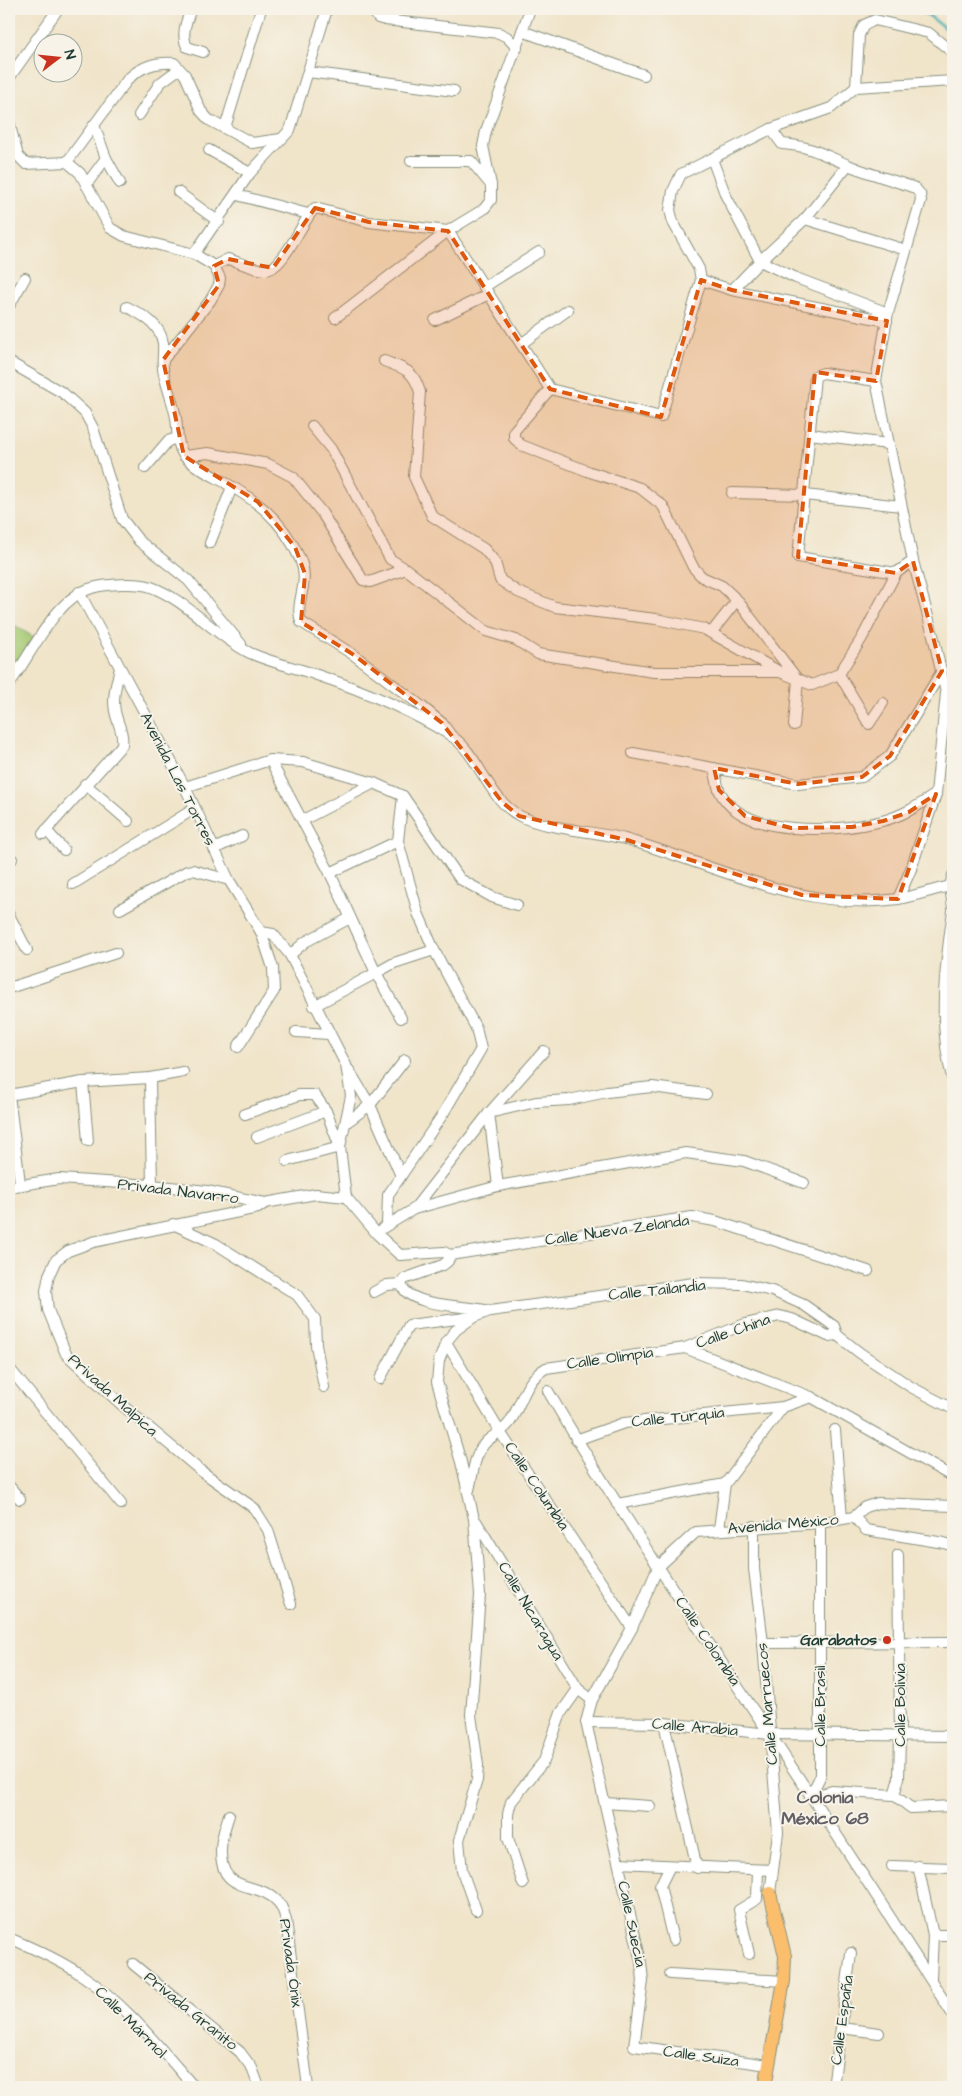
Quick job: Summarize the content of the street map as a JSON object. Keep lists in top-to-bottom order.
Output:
{
  "streets": {
    "main road": ["Calle Marruecos"],
    "street": [
      "Avenida Las Torres",
      "Privada Navarro",
      "Calle Nueva Zelanda",
      "Calle Tailandia",
      "Calle China",
      "Calle Olimpia",
      "Privada Malpica",
      "Calle Turquia",
      "Calle Columbia",
      "Avenida México",
      "Calle Nicaragua",
      "Calle Colombia",
      "Calle Bolivia",
      "Calle Brasil",
      "Calle Arabia",
      "Calle Suecia",
      "Privada Ónix",
      "Privada Granito",
      "Calle España",
      "Calle Mármol",
      "Calle Suiza"
    ]
  },
  "crossings": [
    ["Privada Navarro", "Privada Malpica"],
    ["Calle Tailandia", "Calle China"],
    ["Calle China", "Calle Olimpia"],
    ["Calle Olimpia", "Calle Columbia"],
    ["Calle Turquia", "Calle Colombia"],
    ["Avenida México", "Calle Colombia"],
    ["Avenida México", "Calle Marruecos"],
    ["Avenida México", "Calle Brasil"],
    ["Calle Colombia", "Calle Marruecos"],
    ["Calle Colombia", "Calle Brasil"],
    ["Calle Colombia", "Calle Arabia"],
    ["Calle Marruecos", "Calle Arabia"],
    ["Calle Marruecos", "Calle Suecia"],
    ["Calle Marruecos", "Calle Suiza"],
    ["Calle Bolivia", "Calle Arabia"],
    ["Calle Brasil", "Calle Arabia"],
    ["Calle Suecia", "Calle Suiza"]
  ],
  "districts": ["Colonia México 68"],
  "places": ["Garabatos"],
  "north": "right"
}
